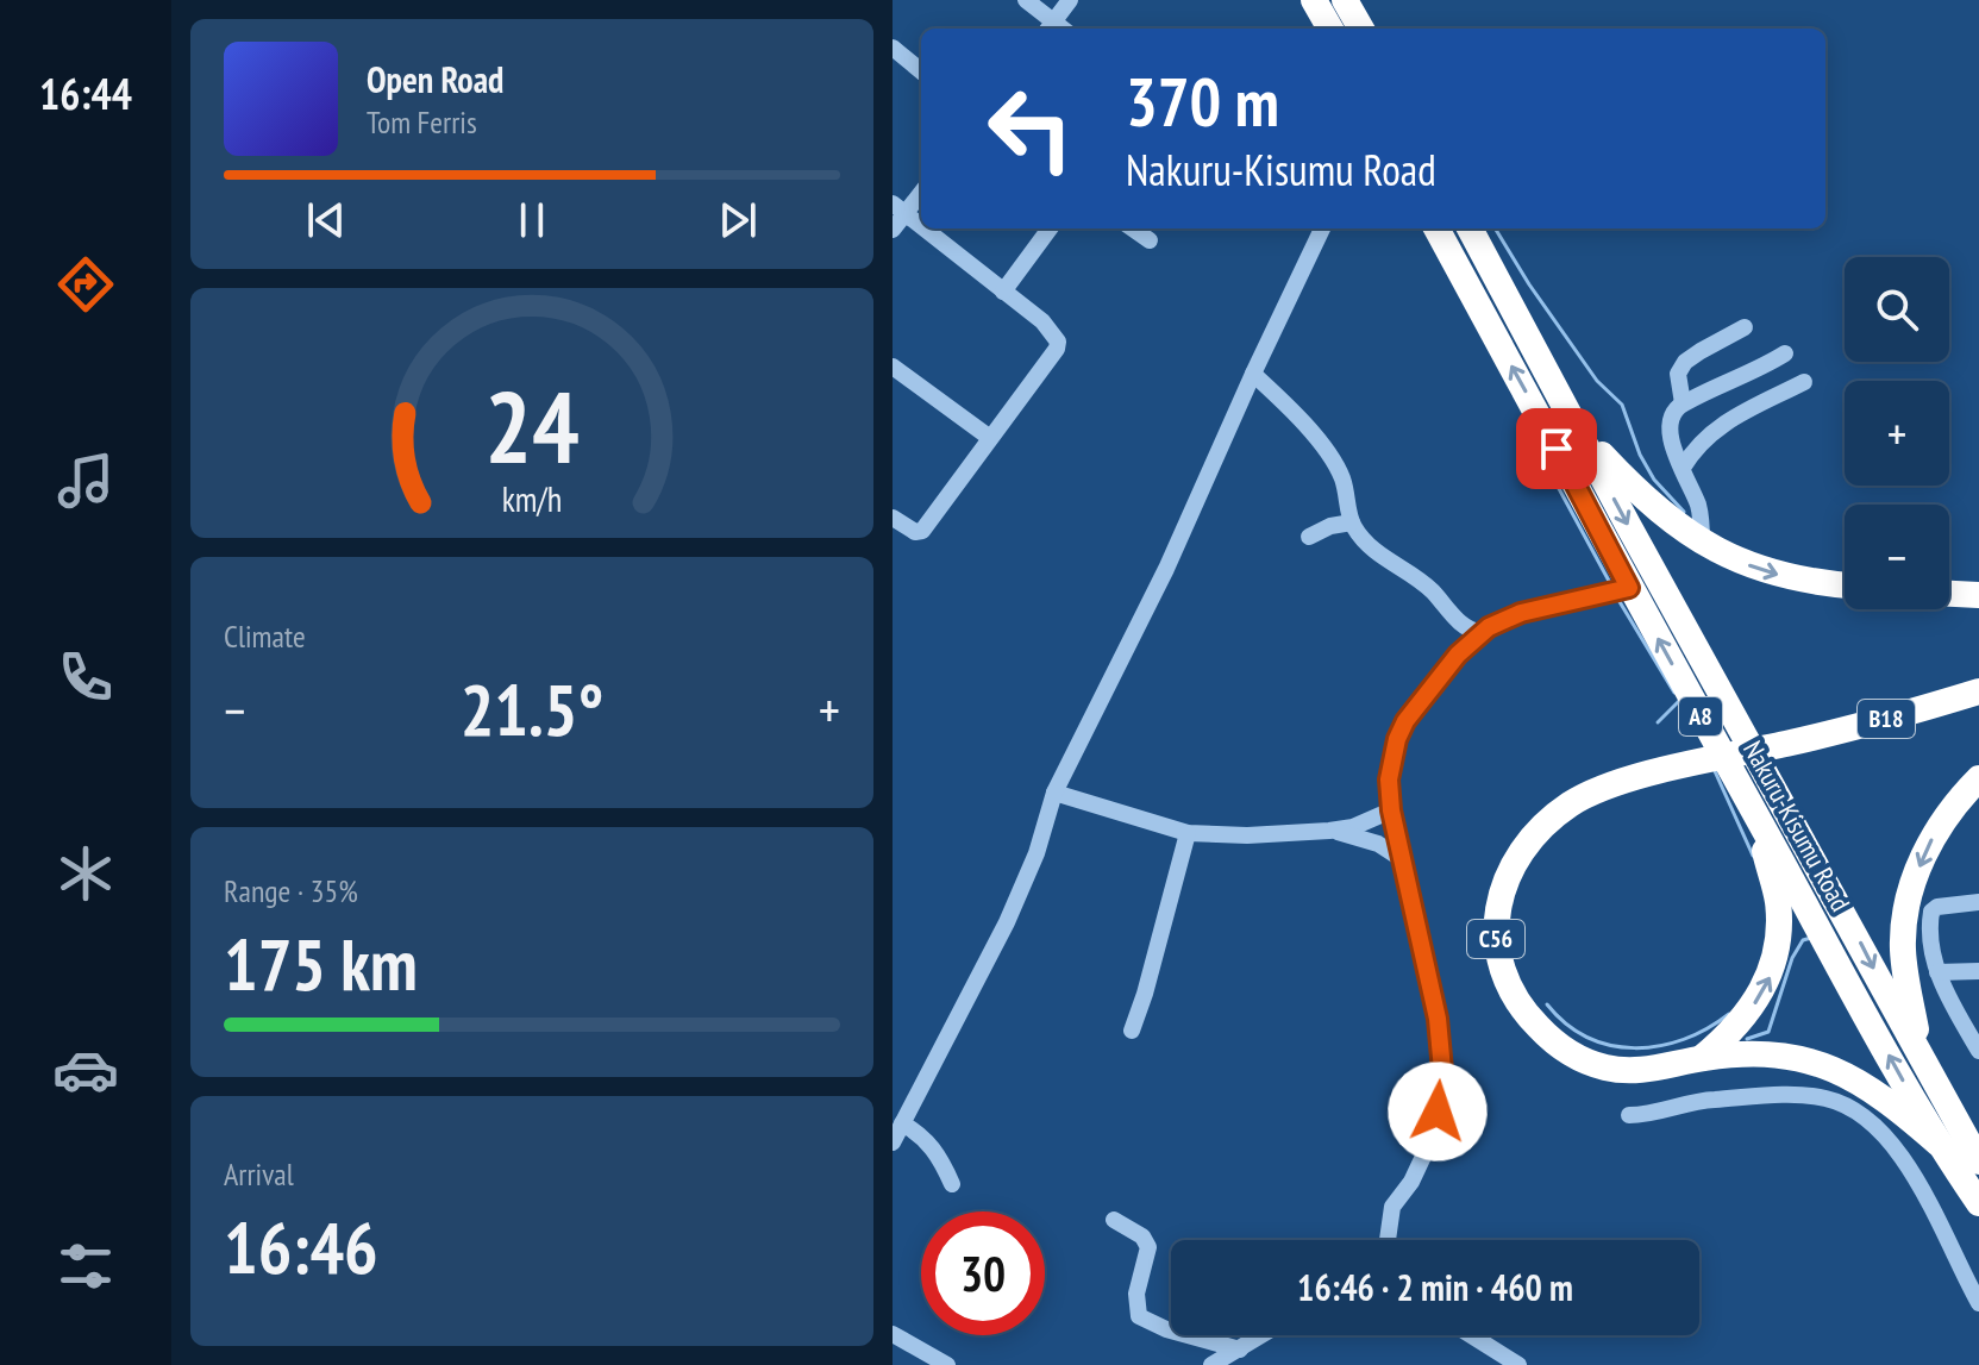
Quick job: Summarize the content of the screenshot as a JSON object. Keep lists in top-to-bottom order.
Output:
{
  "streets": {
    "highway": [
      "A8",
      "B18",
      "Nakuru-Kisumu Road",
      "C56"
    ]
  },
  "crossings": [
    ["B18", "C56"]
  ],
  "page": {
    "tabs": "16:44",
    "turn": ["370 m", "Nakuru-Kisumu Road"],
    "song": ["Open Road", "Tom Ferris"],
    "map_buttons": ["+", "−"],
    "tile": [
      "Climate",
      ["Range · 35%", "175 km"],
      ["Arrival", "16:46"]
    ],
    "heat": ["−", "21.5°", "+"],
    "limit": "30",
    "trip": "16:46 · 2 min · 460 m",
    "gauge": ["24", "km/h"]
  }
}
